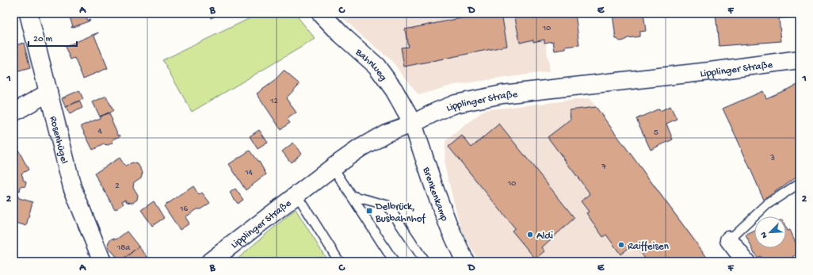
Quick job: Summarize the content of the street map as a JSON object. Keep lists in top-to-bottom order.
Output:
{
  "streets": {
    "street": [
      "Bahnweg",
      "Lipplinger Straße",
      "Rosenhügel",
      "Brenkenkamp"
    ]
  },
  "crossings": [
    ["Bahnweg", "Lipplinger Straße"],
    ["Bahnweg", "Brenkenkamp"],
    ["Lipplinger Straße", "Brenkenkamp"]
  ],
  "places": {
    "transit": ["Delbrück, Busbahnhof"],
    "other": ["Aldi", "Raiffeisen"]
  },
  "house_numbers": [
    "10",
    "12",
    "4",
    "5",
    "3",
    "7",
    "14",
    "10",
    "2",
    "16",
    "18a"
  ],
  "scale_bar": "20 m",
  "north": "bottom left",
  "grid": {
    "columns": [
      "A",
      "B",
      "C",
      "D",
      "E",
      "F"
    ],
    "rows": ["1", "2"]
  }
}
